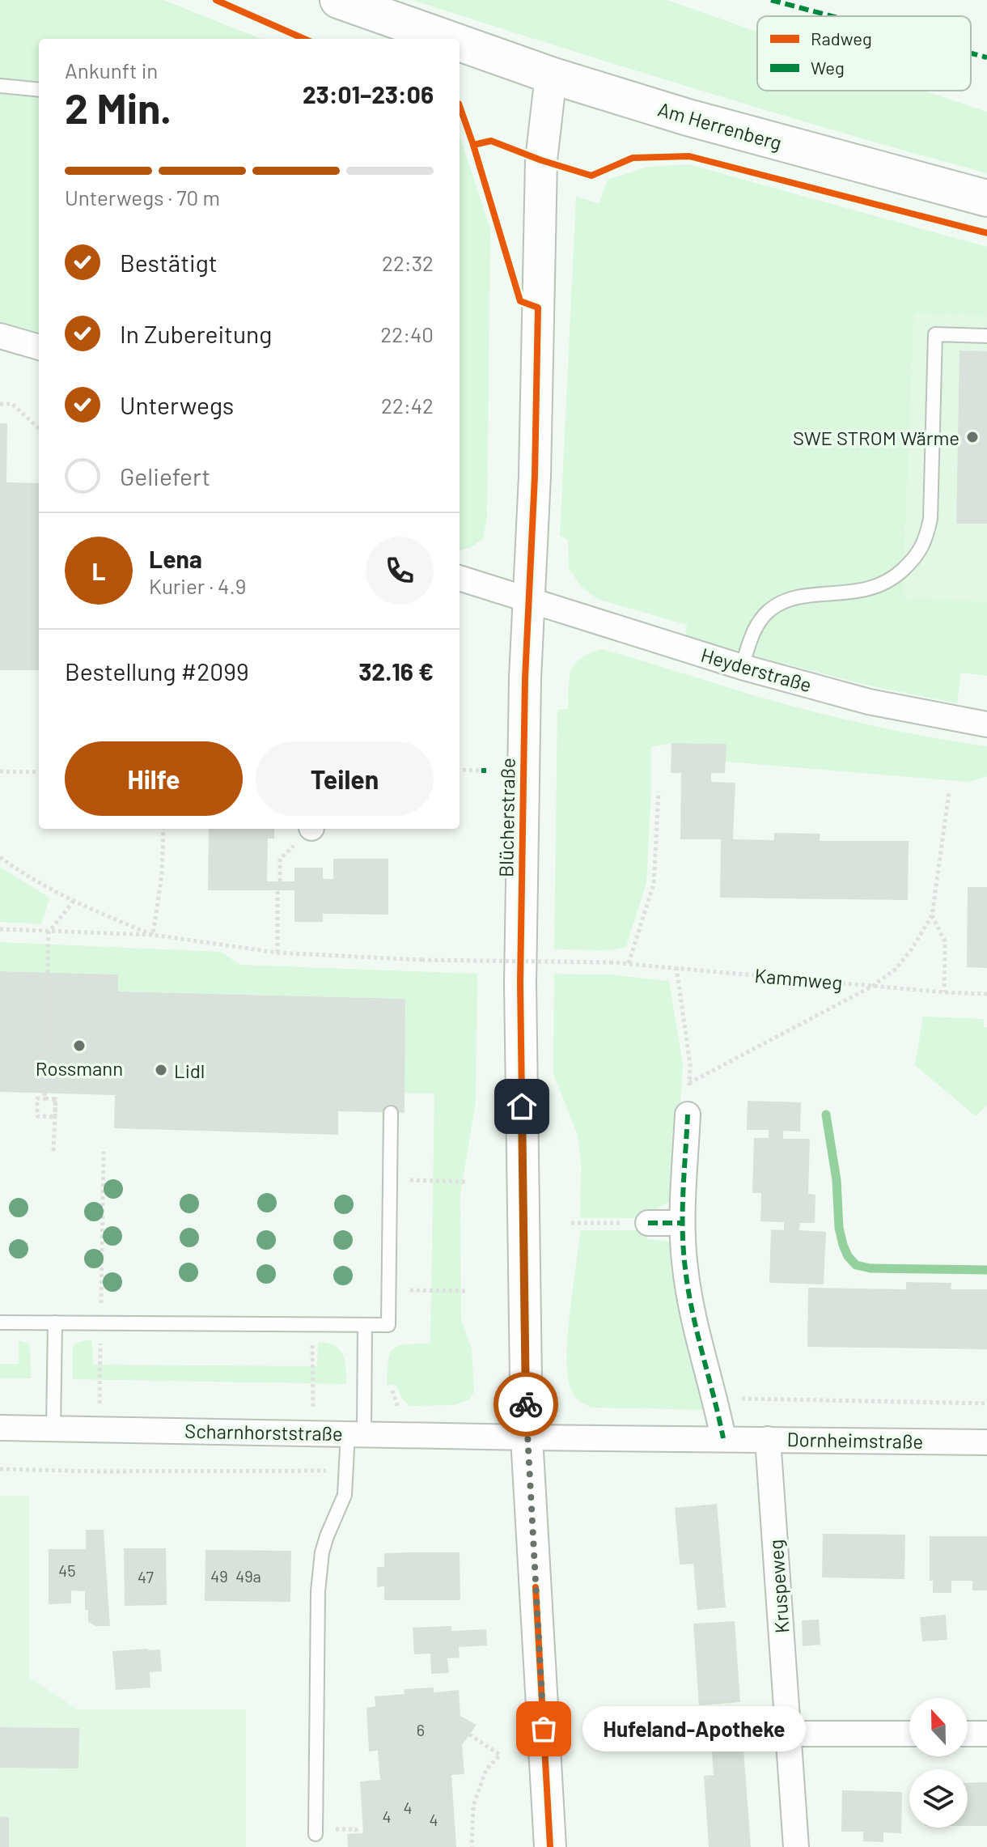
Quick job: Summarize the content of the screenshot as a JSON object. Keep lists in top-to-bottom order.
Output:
{
  "streets": {
    "main road": ["Am Herrenberg"],
    "street": [
      "Heyderstraße",
      "Blücherstraße",
      "Scharnhorststraße",
      "Dornheimstraße",
      "Kruspeweg"
    ],
    "path": ["Kammweg"]
  },
  "crossings": [
    ["Am Herrenberg", "Blücherstraße"],
    ["Heyderstraße", "Blücherstraße"],
    ["Blücherstraße", "Scharnhorststraße"],
    ["Blücherstraße", "Dornheimstraße"],
    ["Scharnhorststraße", "Dornheimstraße"],
    ["Dornheimstraße", "Kruspeweg"]
  ],
  "places": [
    "SWE STROM Wärme",
    "Rossmann",
    "Lidl",
    "Hufeland-Apotheke"
  ],
  "house_numbers": [
    "45",
    "49",
    "49a",
    "47",
    "6",
    "4",
    "4",
    "4"
  ],
  "legend": ["Radweg", "Weg"],
  "north": "top",
  "page": {
    "heading": ["2 Min.", "Ankunft in", "23:01–23:06"],
    "panel": [
      "Lena",
      "Kurier · 4.9",
      "Bestellung #2099",
      "32.16 €"
    ],
    "bar": "Unterwegs · 70 m",
    "list": [
      ["Bestätigt", "22:32"],
      ["In Zubereitung", "22:40"],
      ["Unterwegs", "22:42"],
      "Geliefert"
    ],
    "round": "L",
    "buttons": ["Hilfe", "Teilen"],
    "bubble": "Hufeland-Apotheke"
  }
}
